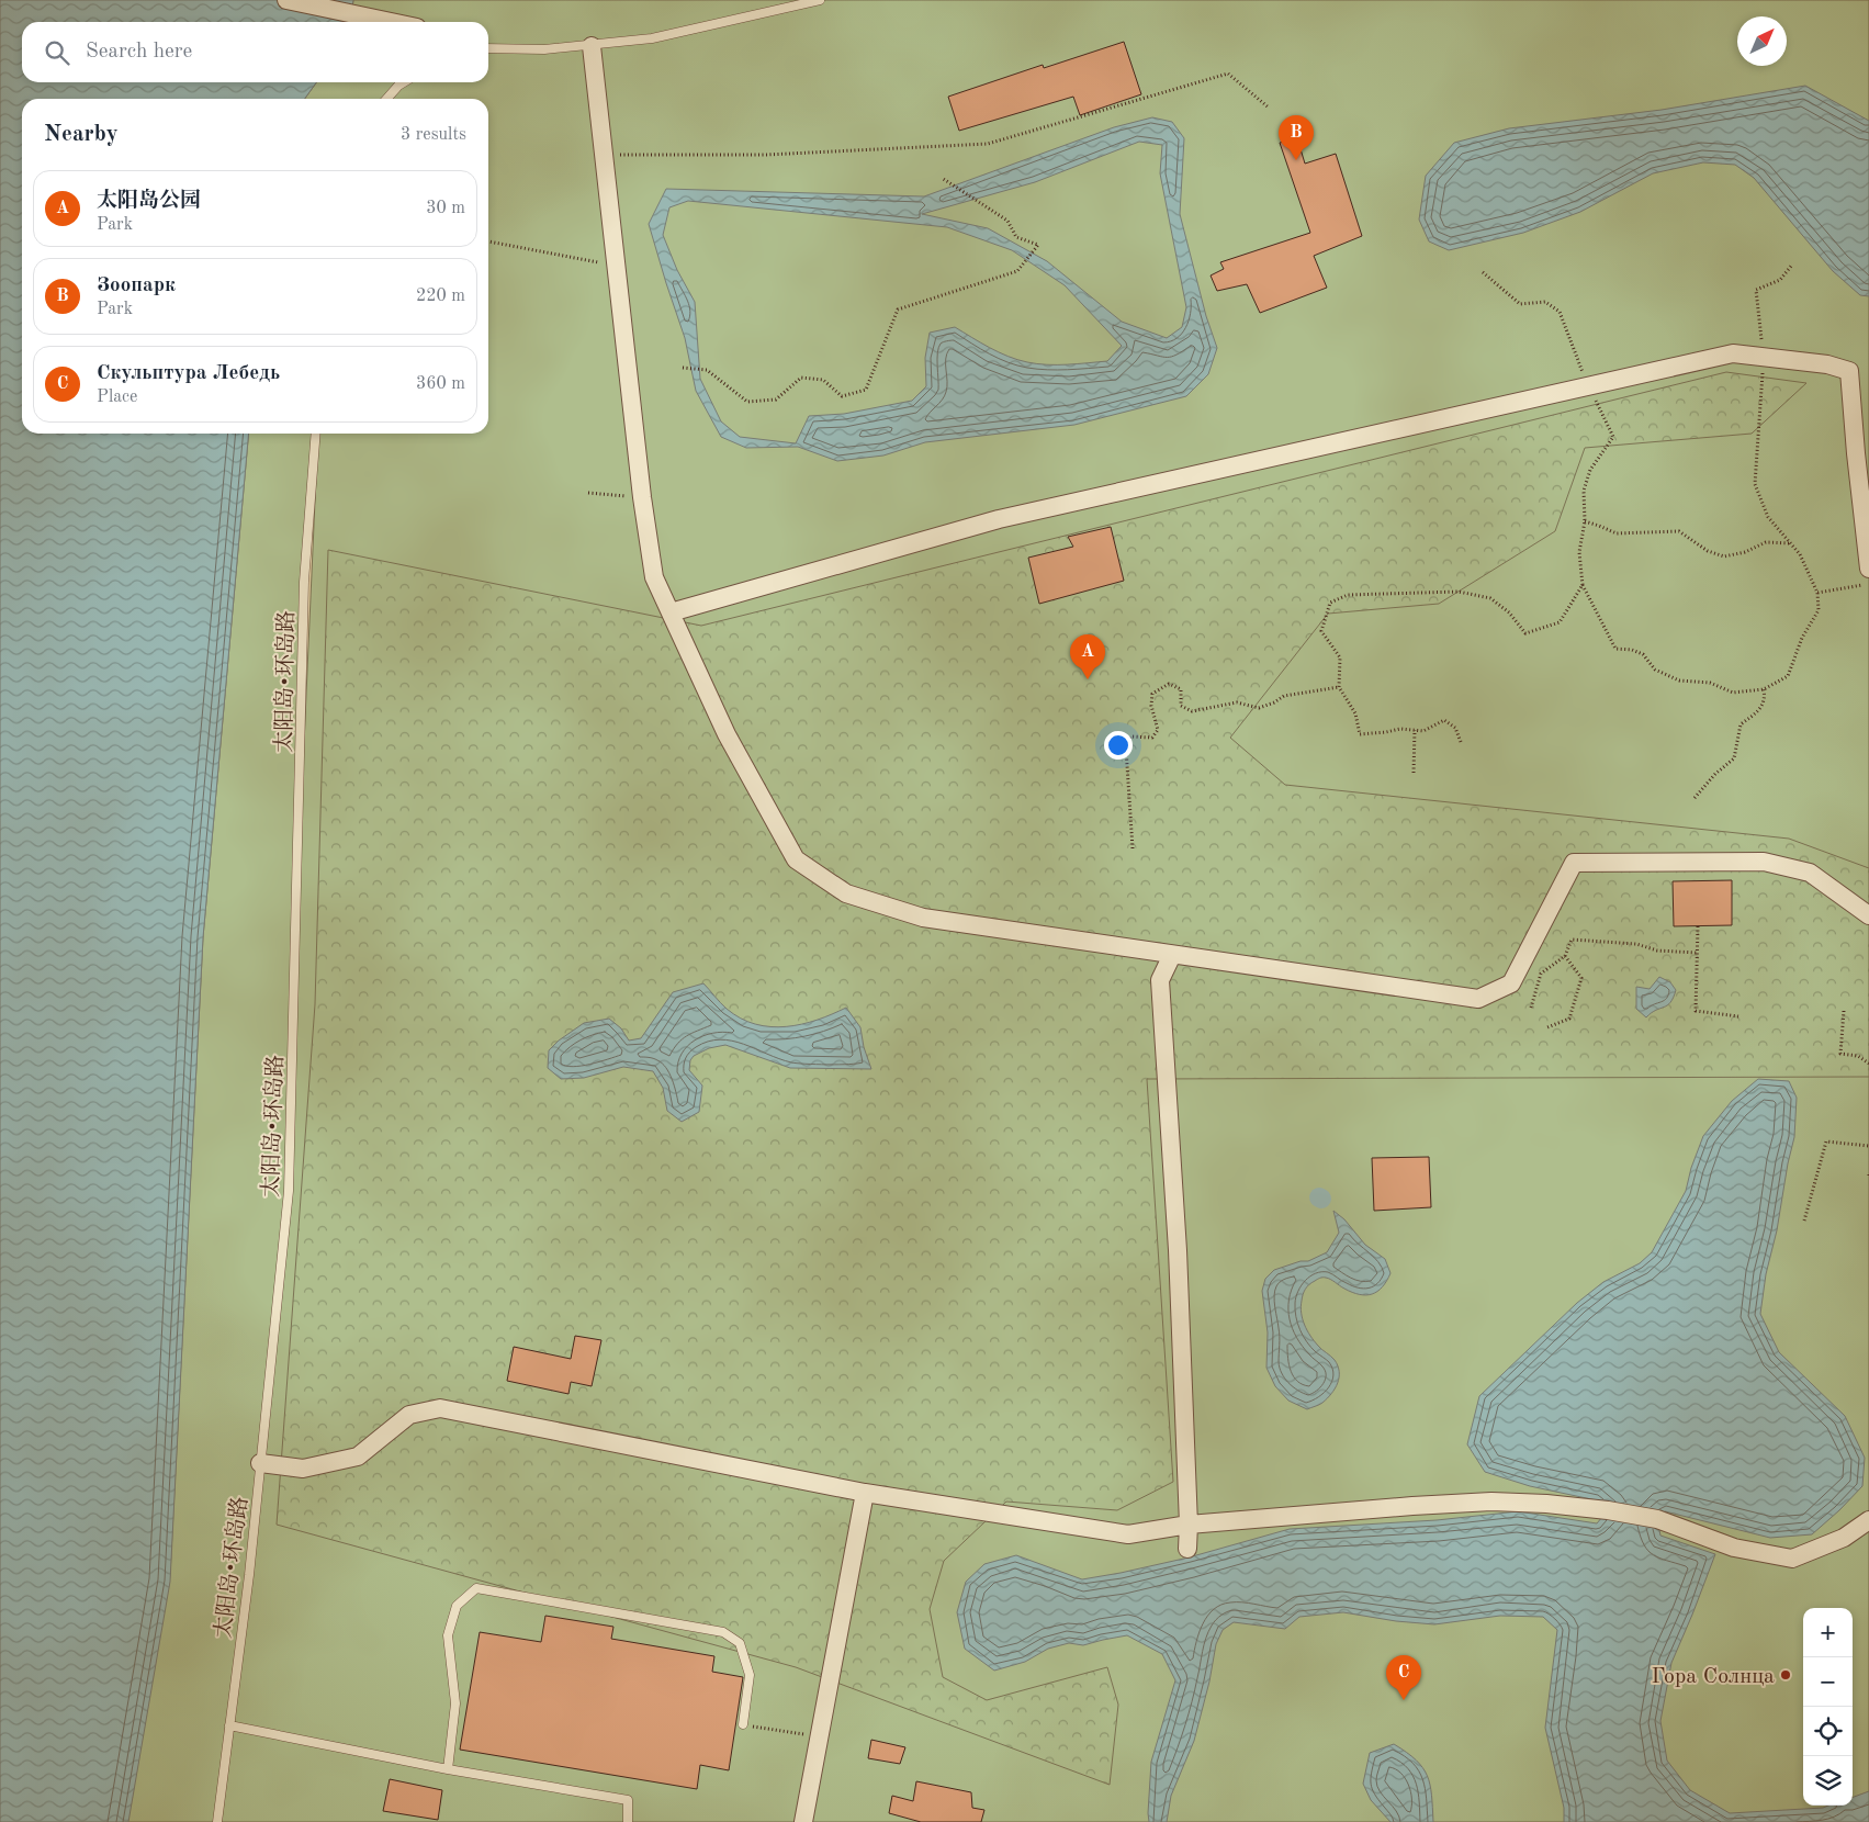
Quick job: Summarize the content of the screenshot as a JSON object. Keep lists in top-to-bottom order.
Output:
{
  "streets": {
    "lane": ["太阳岛•环岛路"]
  },
  "places": ["Гора Солнца"],
  "north": "top right",
  "page": {
    "search": "Search here",
    "heading": ["Nearby", "3 results"],
    "pins": ["B", "A", "C"],
    "list": [
      {
        "mark": "A",
        "name": "太阳岛公园",
        "note": "Park",
        "value": "30 m"
      },
      {
        "mark": "B",
        "name": "Зоопарк",
        "note": "Park",
        "value": "220 m"
      },
      {
        "mark": "C",
        "name": "Скульптура Лебедь",
        "note": "Place",
        "value": "360 m"
      }
    ],
    "map_buttons": ["+", "−"]
  }
}
